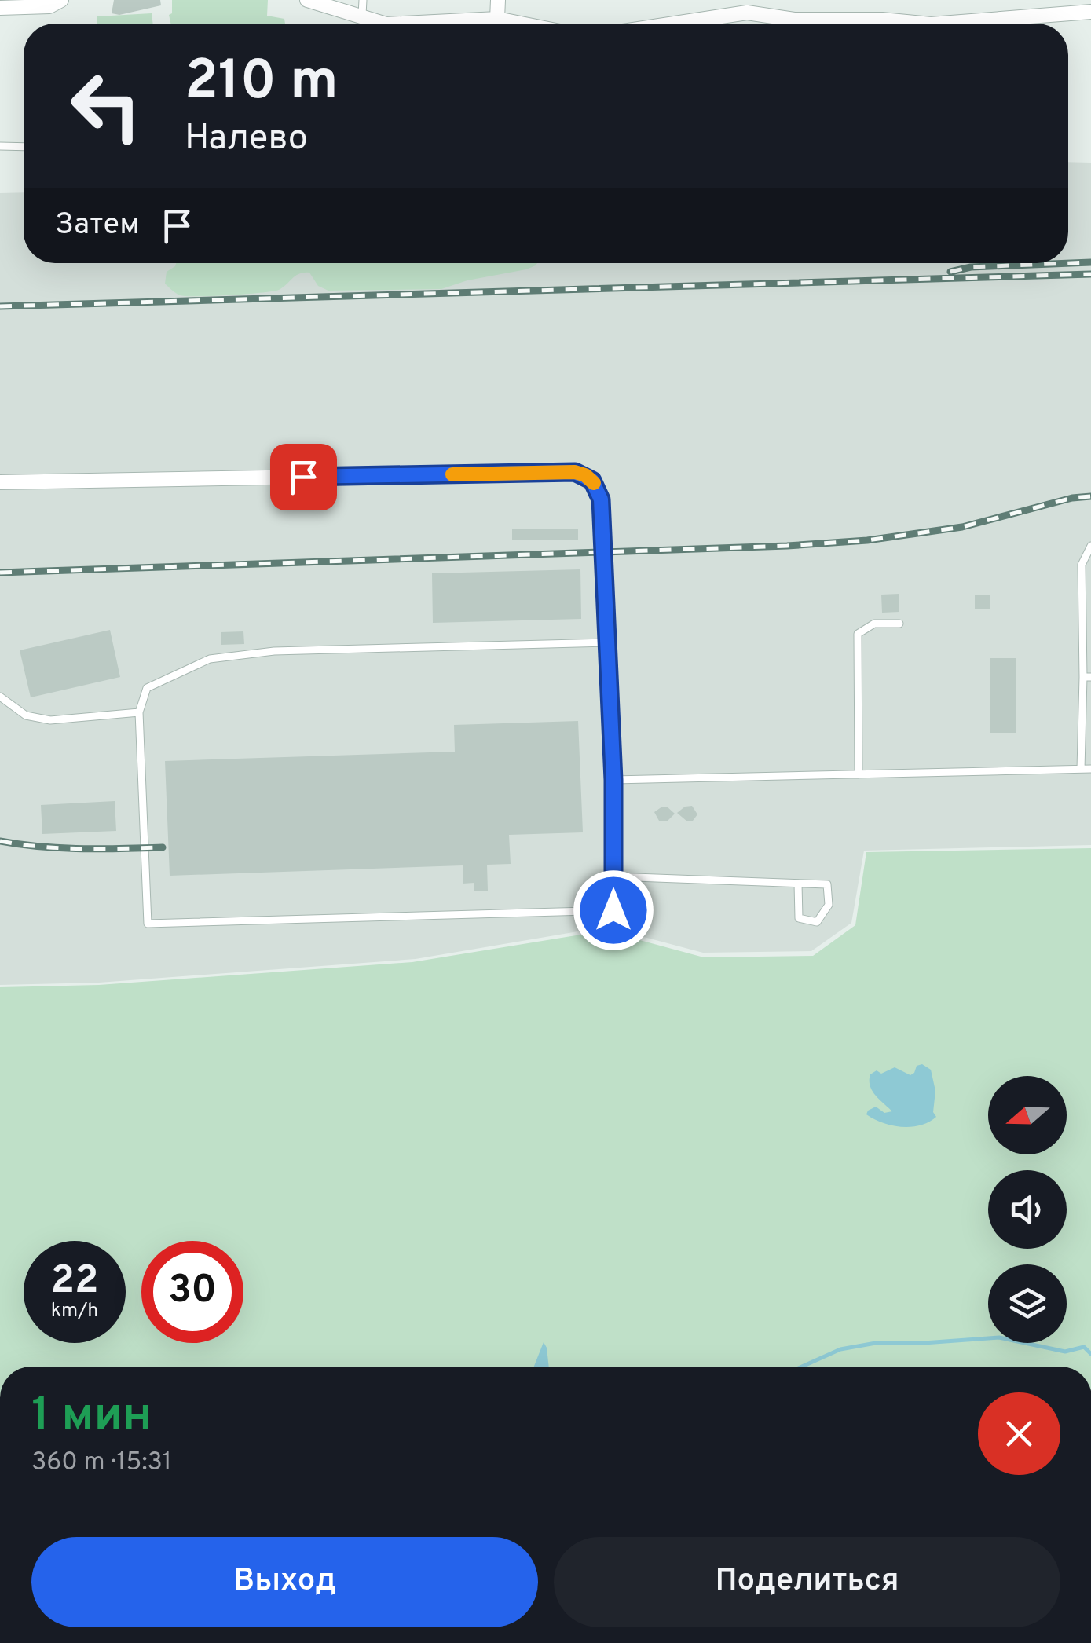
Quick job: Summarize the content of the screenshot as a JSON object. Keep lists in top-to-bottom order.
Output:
{
  "north": "left",
  "page": {
    "turn": ["210 m", "Налево"],
    "then": "Затем",
    "speed": "22 km/h",
    "limit": "30",
    "heading": ["1 мин", "360 m · 15:31"],
    "buttons": ["Выход", "Поделиться"]
  }
}
